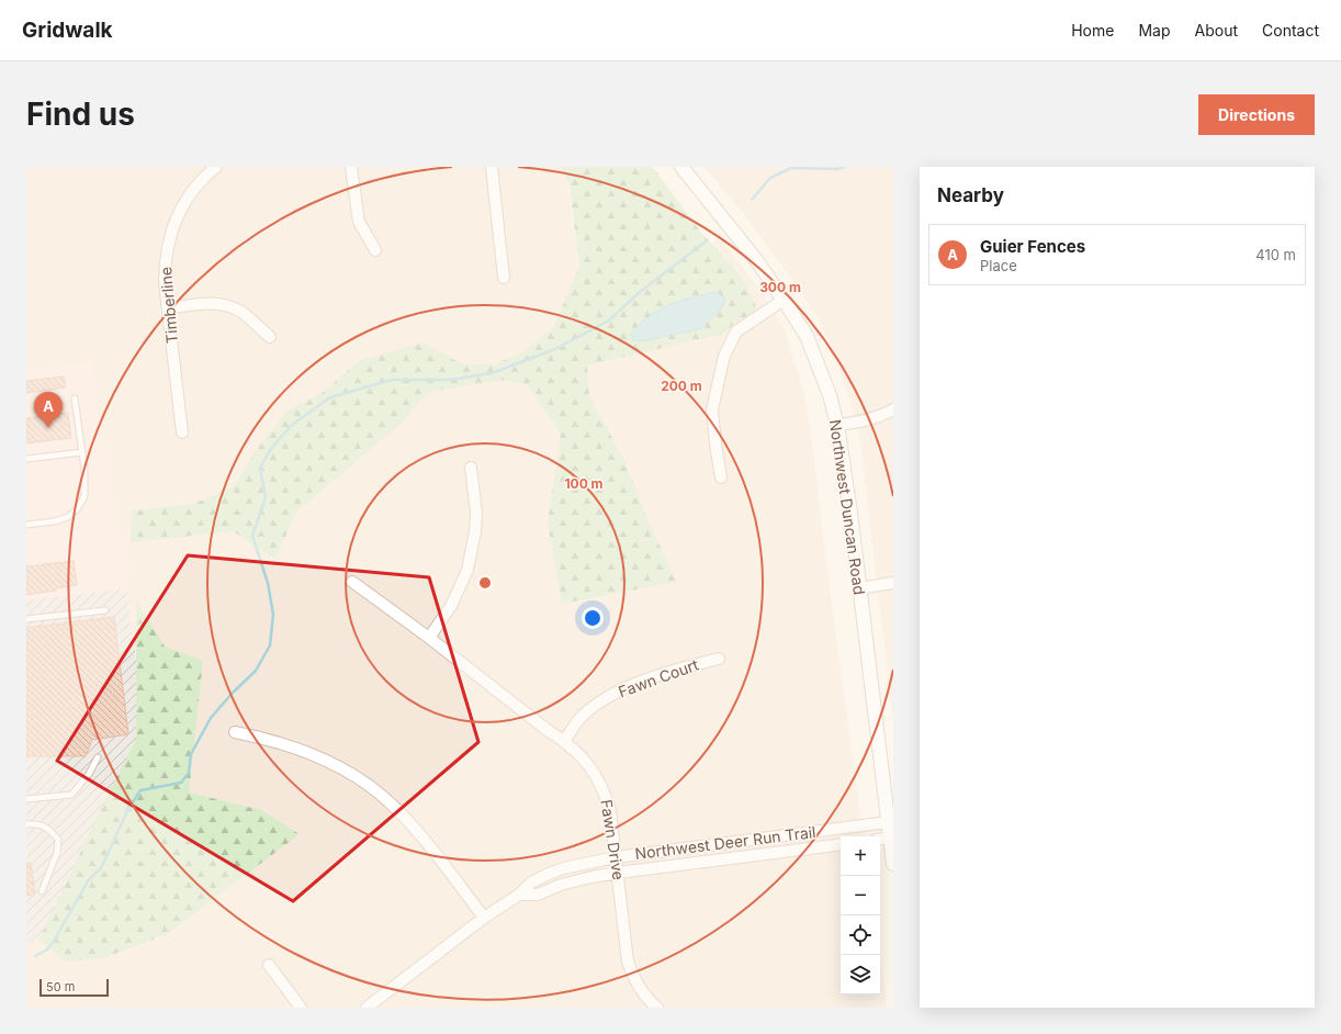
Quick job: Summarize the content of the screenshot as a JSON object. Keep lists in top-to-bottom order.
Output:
{
  "streets": {
    "street": [
      "Timberline",
      "Northwest Duncan Road",
      "Fawn Court",
      "Fawn Drive",
      "Northwest Deer Run Trail"
    ]
  },
  "crossings": [
    ["Northwest Duncan Road", "Northwest Deer Run Trail"],
    ["Fawn Court", "Fawn Drive"],
    ["Fawn Drive", "Northwest Deer Run Trail"]
  ],
  "scale_bar": "50 m",
  "page": {
    "header": "Gridwalk",
    "nav": [
      "Home",
      "Map",
      "About",
      "Contact"
    ],
    "buttons": "Directions",
    "title": "Find us",
    "heading": "Nearby",
    "list": [
      {
        "mark": "A",
        "name": "Guier Fences",
        "note": "Place",
        "value": "410 m"
      }
    ],
    "pins": "A",
    "map_buttons": ["+", "−"],
    "scale": "50 m"
  },
  "rings": ["300 m", "200 m", "100 m"]
}
